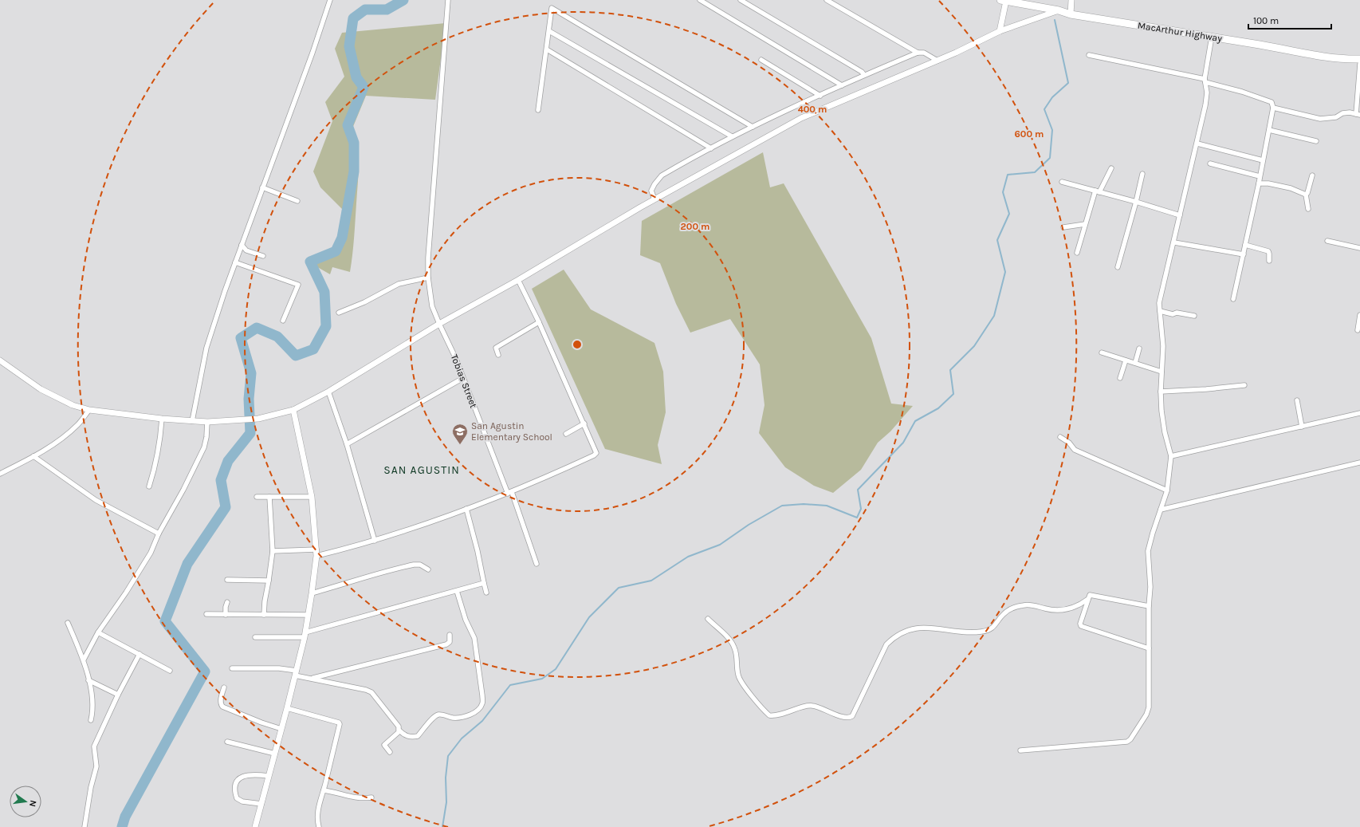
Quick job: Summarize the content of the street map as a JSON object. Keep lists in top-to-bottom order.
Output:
{
  "streets": {
    "highway": ["MacArthur Highway"],
    "street": ["Tobias Street"]
  },
  "districts": ["SAN AGUSTIN"],
  "places": {
    "school or university": ["San Agustin Elementary School"]
  },
  "scale_bar": "100 m",
  "north": "right",
  "rings": ["400 m", "600 m", "200 m"]
}
